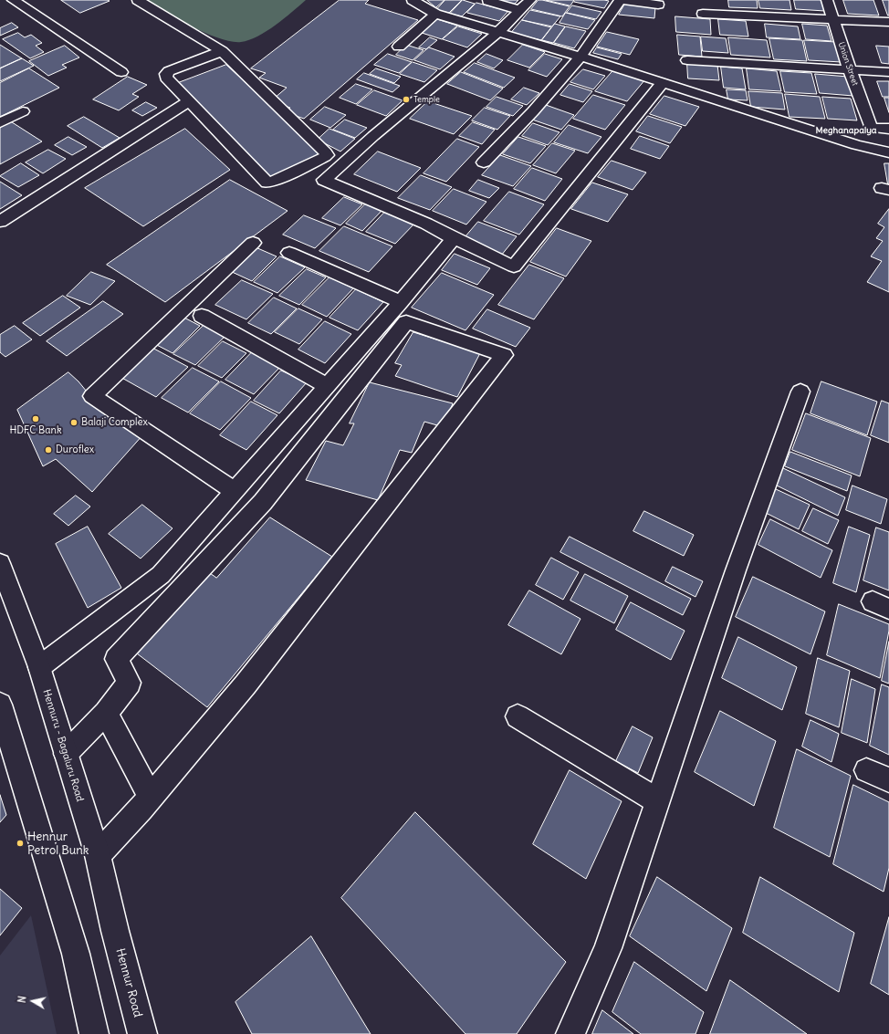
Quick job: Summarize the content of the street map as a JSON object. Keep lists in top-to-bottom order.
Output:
{
  "streets": {
    "street": ["Union Street", "Hennuru - Bagaluru Road", "Hennur Road"]
  },
  "crossings": [
    ["Hennuru - Bagaluru Road", "Hennur Road"]
  ],
  "districts": ["Meghanapalya"],
  "places": [
    "Temple",
    "HDFC Bank",
    "Balaji Complex",
    "Duroflex",
    "Hennur Petrol Bunk"
  ],
  "north": "left"
}
